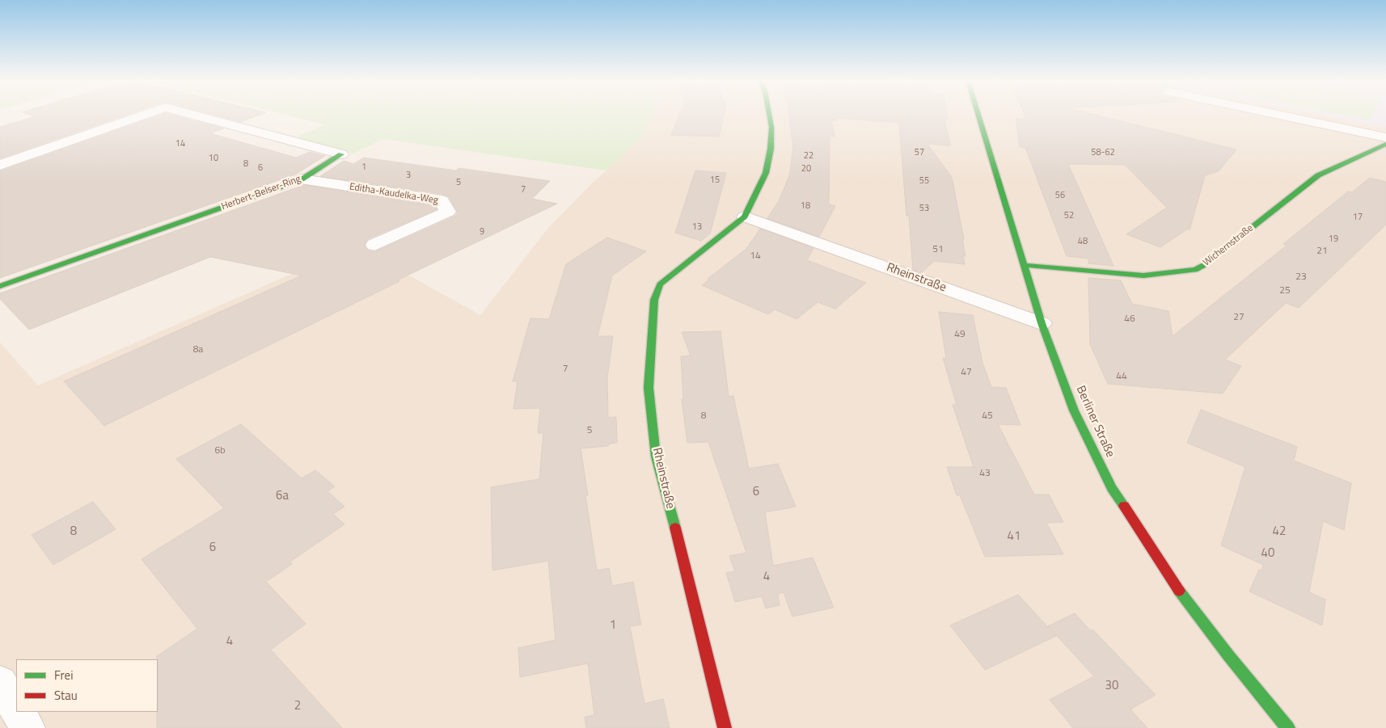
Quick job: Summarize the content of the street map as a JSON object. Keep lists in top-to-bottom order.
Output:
{
  "streets": {
    "street": [
      "Herbert-Belser-Ring",
      "Editha-Kaudelka-Weg",
      "Wichernstraße",
      "Rheinstraße",
      "Berliner Straße"
    ]
  },
  "crossings": [
    ["Herbert-Belser-Ring", "Editha-Kaudelka-Weg"],
    ["Wichernstraße", "Berliner Straße"],
    ["Rheinstraße", "Berliner Straße"]
  ],
  "house_numbers": [
    "14",
    "57",
    "58-62",
    "22",
    "10",
    "8",
    "1",
    "6",
    "20",
    "3",
    "15",
    "55",
    "5",
    "7",
    "56",
    "18",
    "53",
    "52",
    "17",
    "13",
    "9",
    "19",
    "48",
    "51",
    "21",
    "14",
    "23",
    "25",
    "27",
    "46",
    "49",
    "8a",
    "7",
    "47",
    "44",
    "8",
    "45",
    "5",
    "6b",
    "43",
    "6",
    "6a",
    "8",
    "42",
    "41",
    "6",
    "40",
    "4",
    "1",
    "4",
    "30",
    "2"
  ],
  "legend": ["Frei", "Stau"]
}
